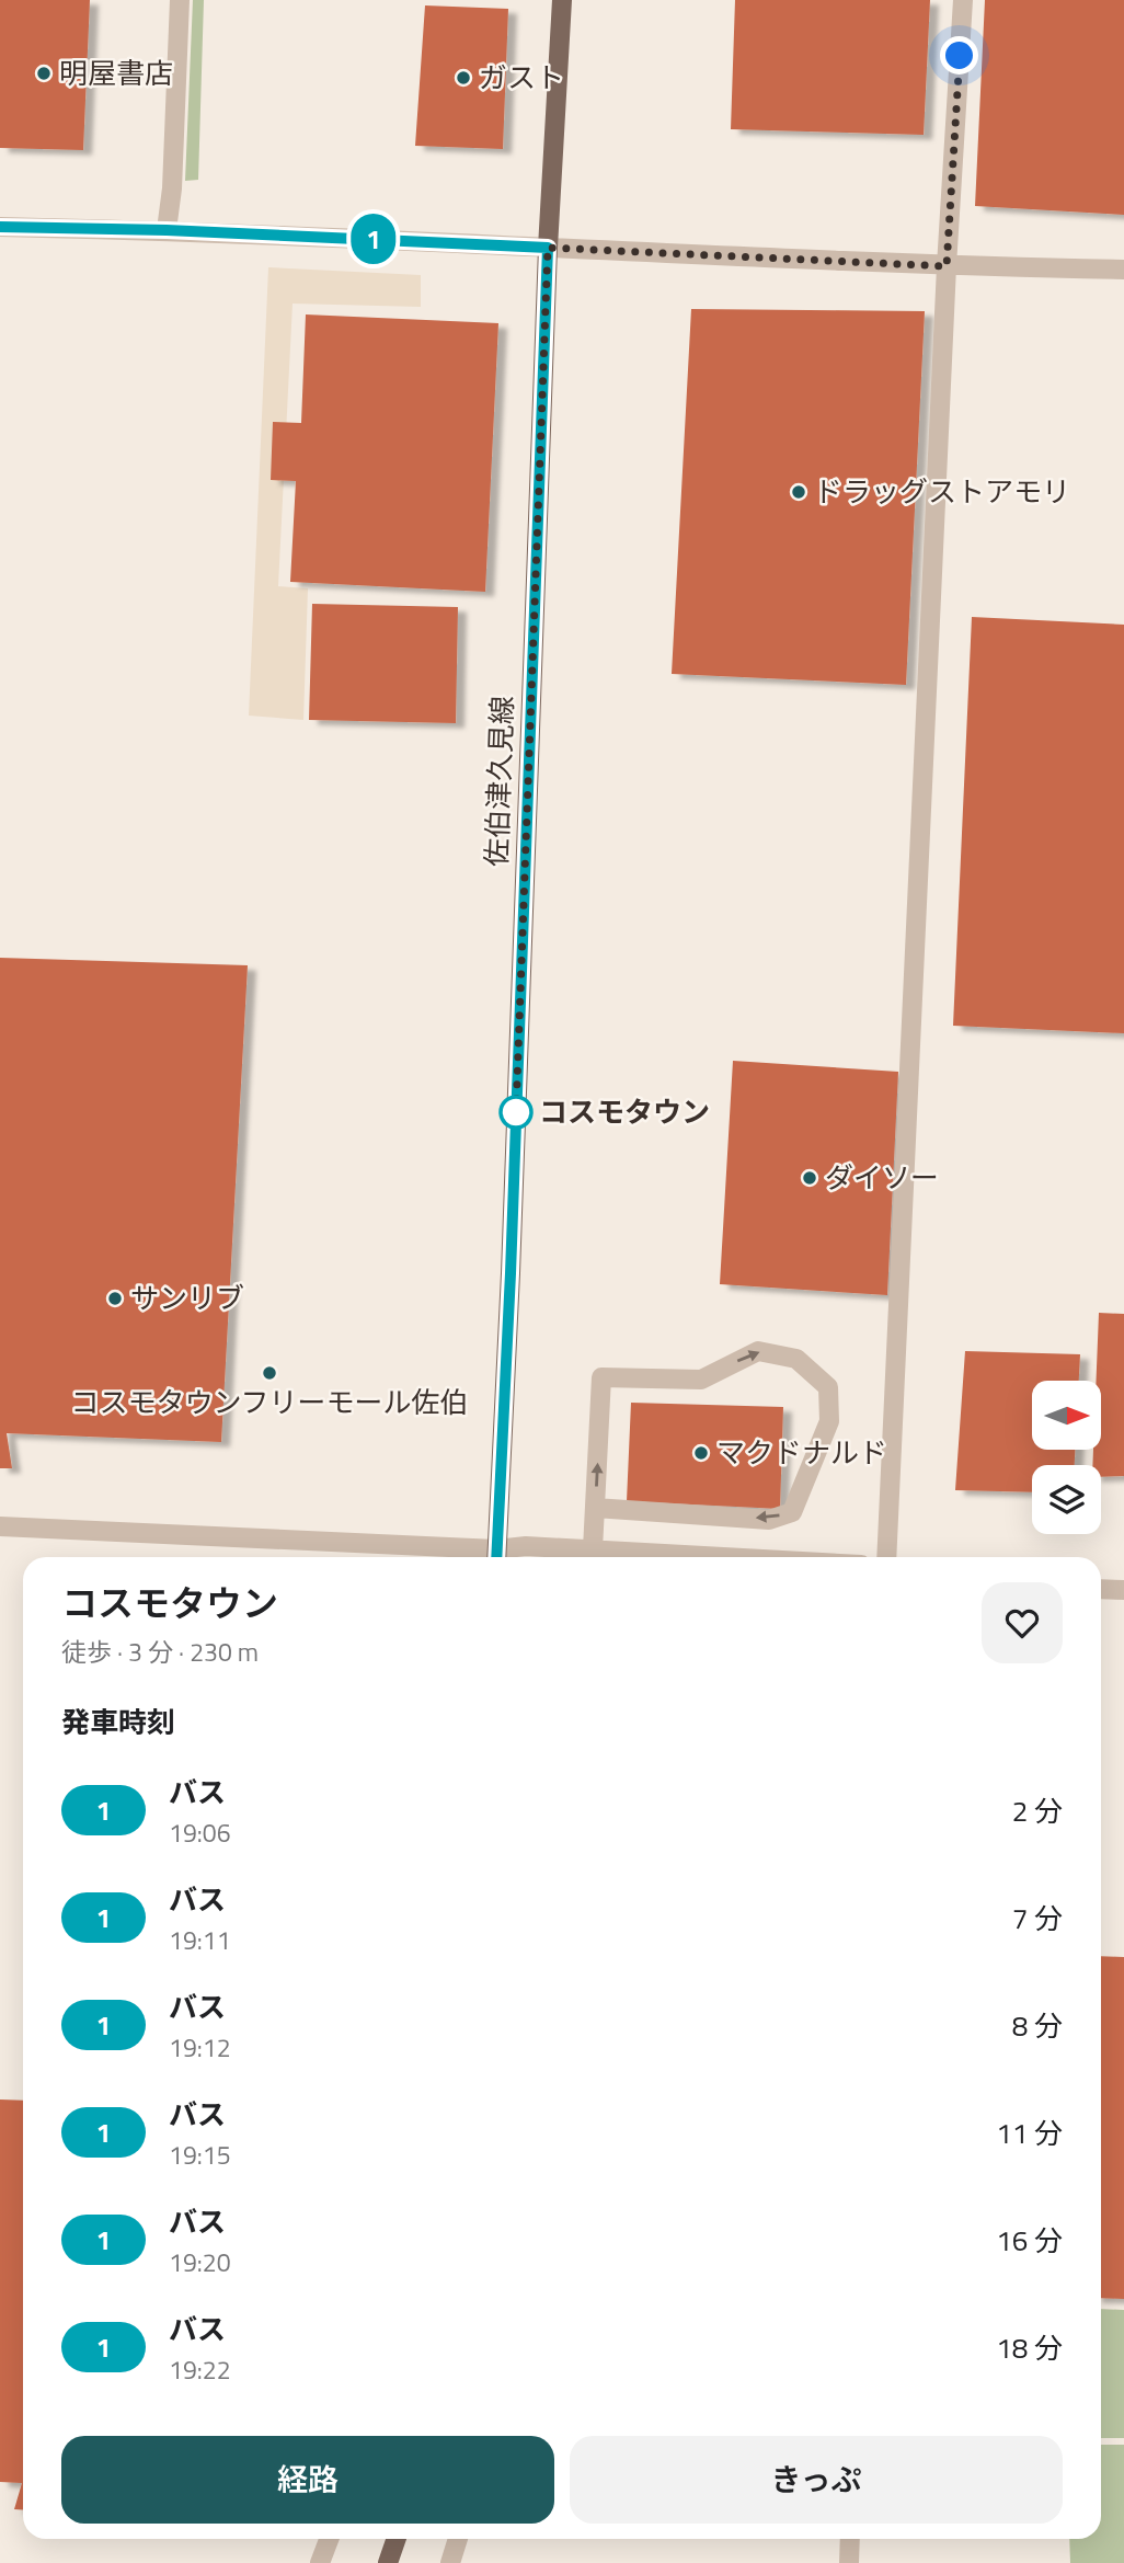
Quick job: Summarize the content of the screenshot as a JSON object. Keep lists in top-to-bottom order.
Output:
{
  "streets": {
    "main road": ["佐伯津久見線"]
  },
  "places": [
    "明屋書店",
    "ガスト",
    "ドラッグストアモリ",
    "コスモタウン",
    "ダイソー",
    "サンリブ",
    "コスモタウンフリーモール佐伯",
    "マクドナルド"
  ],
  "lines": ["bus line 1"],
  "north": "right",
  "page": {
    "on_map": "1",
    "heading": [
      ["コスモタウン", "徒歩 · 3 分 · 230 m"],
      "発車時刻"
    ],
    "list": [
      {
        "mark": "1",
        "name": "バス",
        "note": "19:06",
        "value": "2 分"
      },
      {
        "mark": "1",
        "name": "バス",
        "note": "19:11",
        "value": "7 分"
      },
      {
        "mark": "1",
        "name": "バス",
        "note": "19:12",
        "value": "8 分"
      },
      {
        "mark": "1",
        "name": "バス",
        "note": "19:15",
        "value": "11 分"
      },
      {
        "mark": "1",
        "name": "バス",
        "note": "19:20",
        "value": "16 分"
      },
      {
        "mark": "1",
        "name": "バス",
        "note": "19:22",
        "value": "18 分"
      }
    ],
    "buttons": ["経路", "きっぷ"]
  }
}
